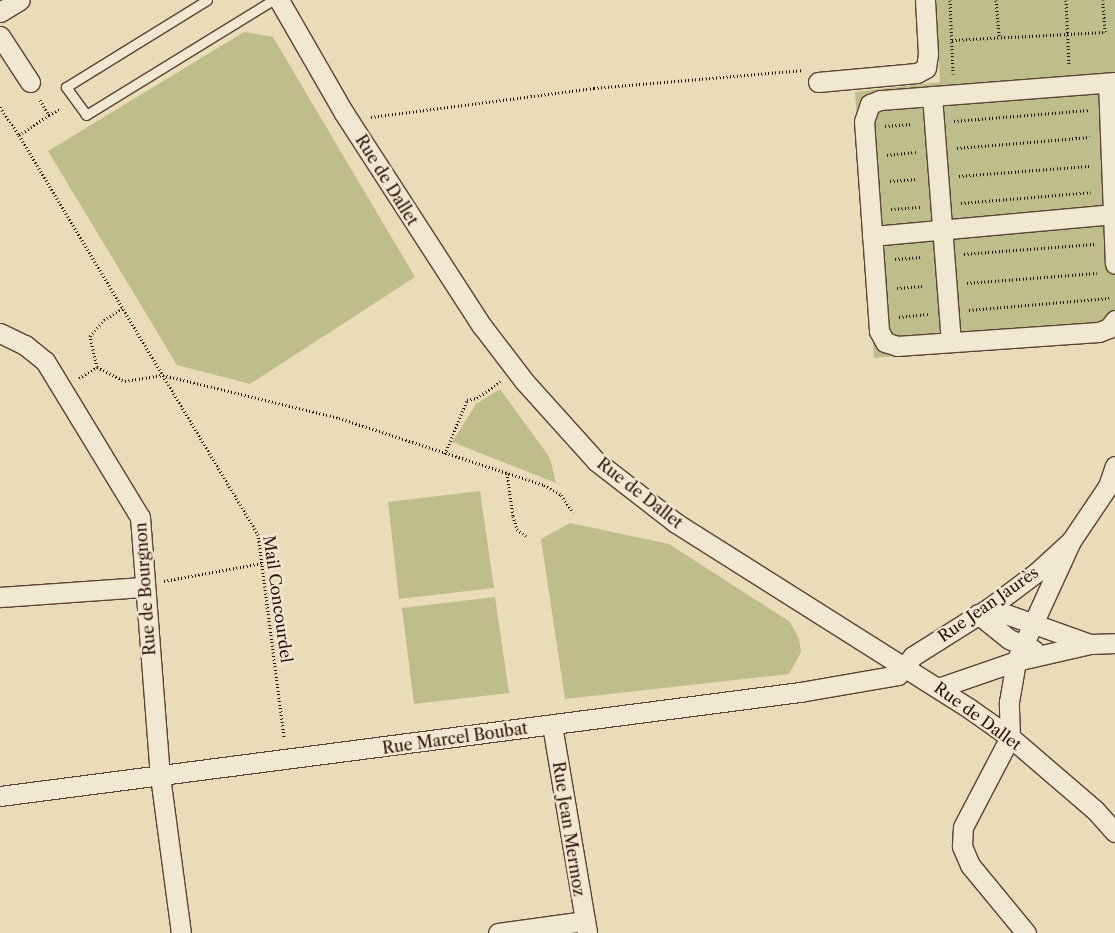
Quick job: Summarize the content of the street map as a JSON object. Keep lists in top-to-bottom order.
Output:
{
  "streets": {
    "street": [
      "Rue de Dallet",
      "Rue de Bourgnon",
      "Rue Jean Jaurès",
      "Rue Marcel Boubat",
      "Rue Jean Mermoz"
    ],
    "path": ["Mail Concourdel"]
  },
  "crossings": [
    ["Rue de Dallet", "Rue Jean Jaurès"],
    ["Rue de Dallet", "Rue Marcel Boubat"],
    ["Rue de Bourgnon", "Rue Marcel Boubat"],
    ["Mail Concourdel", "Rue Marcel Boubat"],
    ["Rue Jean Jaurès", "Rue Marcel Boubat"],
    ["Rue Marcel Boubat", "Rue Jean Mermoz"]
  ]
}
